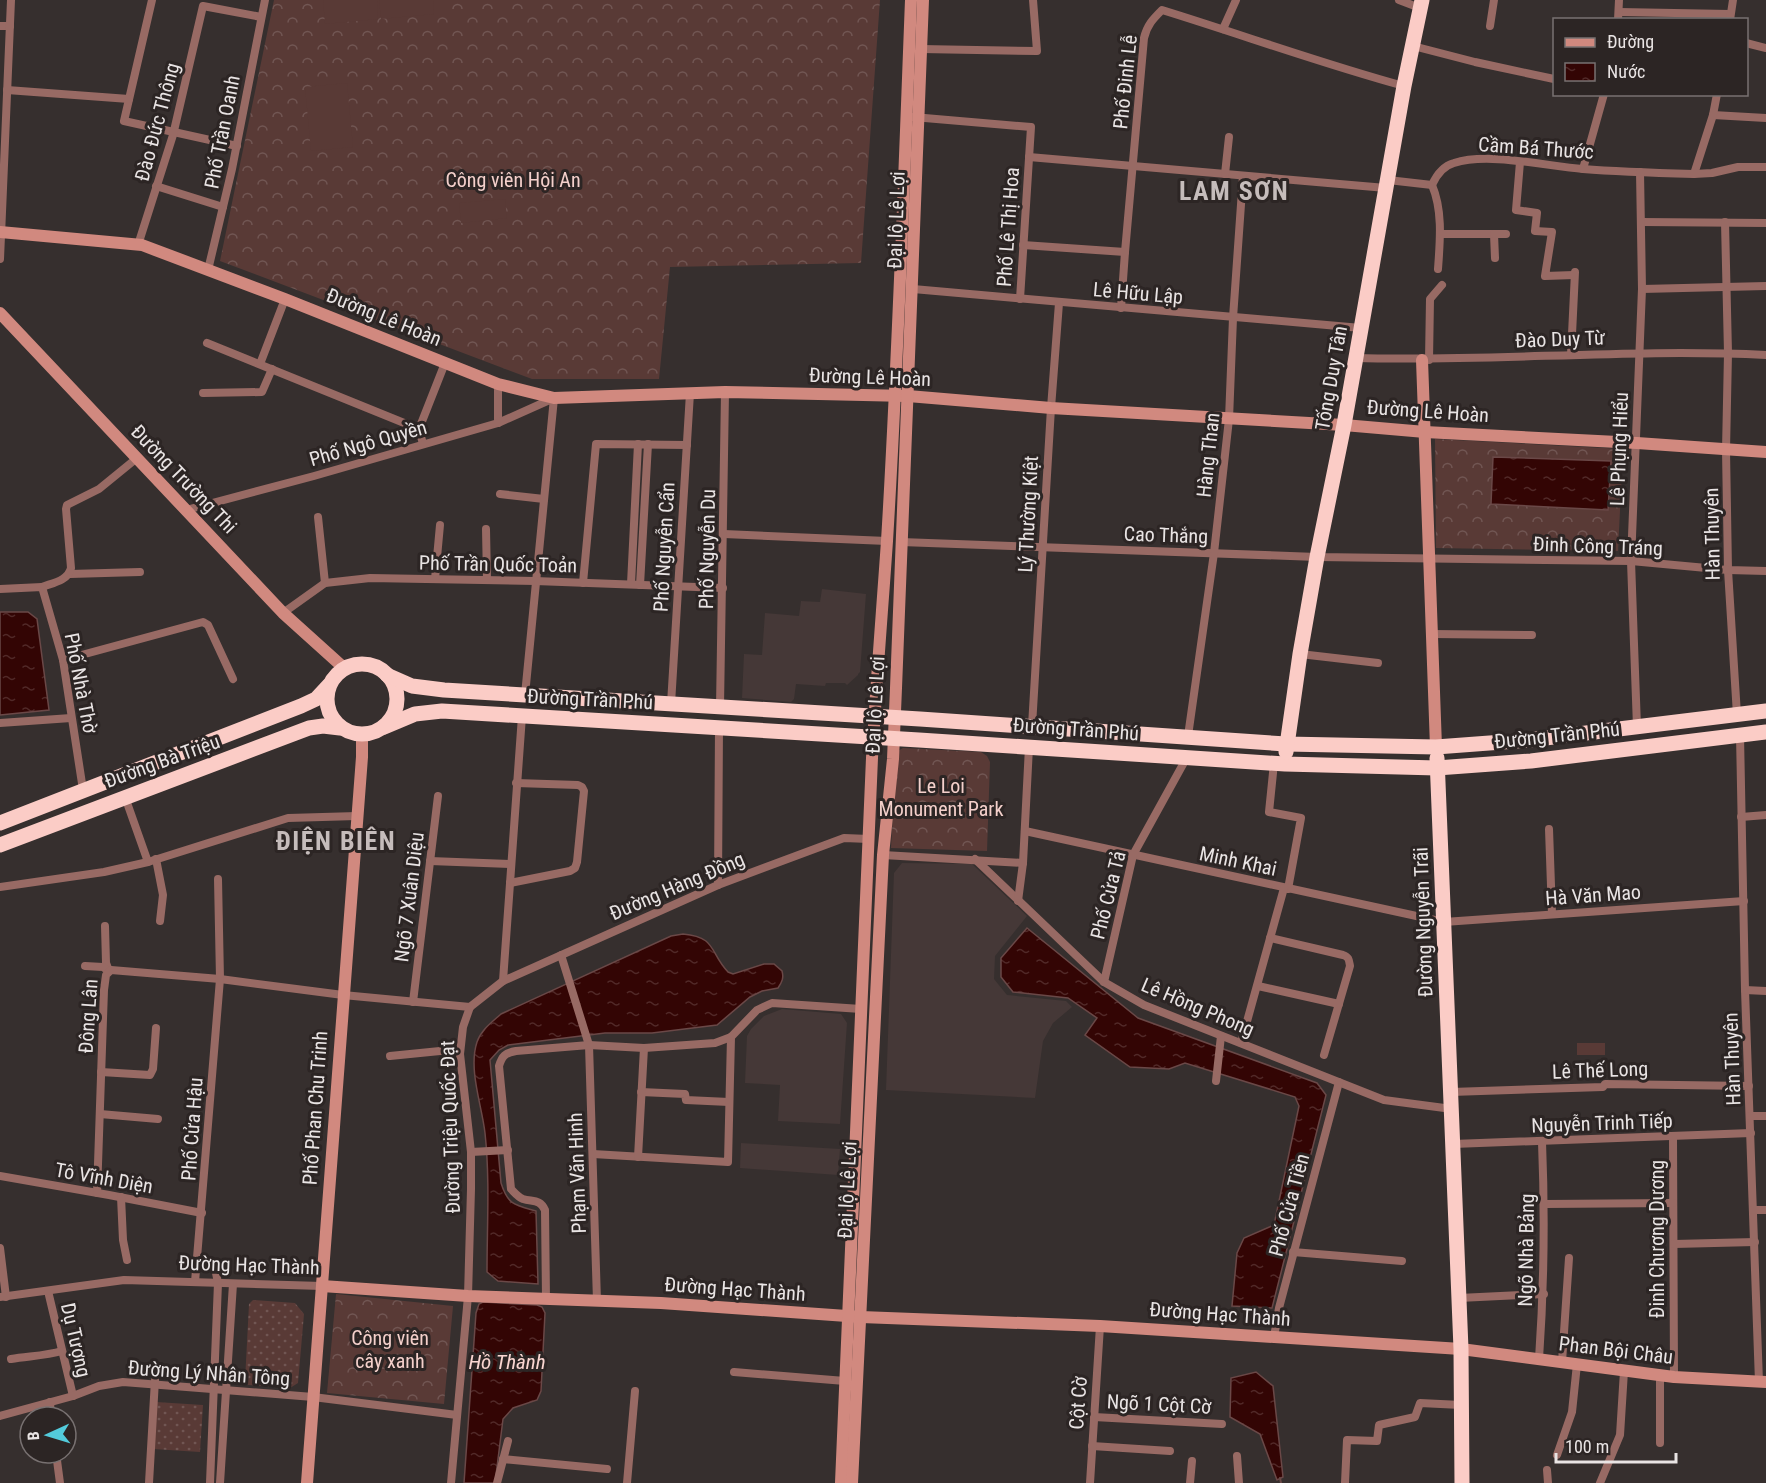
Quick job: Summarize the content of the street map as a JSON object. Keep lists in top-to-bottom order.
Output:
{
  "streets": {
    "highway": [
      "Tống Duy Tân",
      "Đường Trần Phú",
      "Đường Bà Triệu",
      "Đường Nguyễn Trãi"
    ],
    "street": [
      "Phố Đinh Lễ",
      "Đào Đức Thông",
      "Phố Trần Oanh",
      "Cầm Bá Thước",
      "Đại lộ Lê Lợi",
      "Phố Lê Thị Hoa",
      "Lê Hữu Lập",
      "Đường Lê Hoàn",
      "Đào Duy Từ",
      "Phố Ngô Quyền",
      "Lê Phụng Hiểu",
      "Hàng Than",
      "Đường Trường Thi",
      "Lý Thường Kiệt",
      "Hàn Thuyên",
      "Cao Thắng",
      "Đinh Công Tráng",
      "Phố Nguyễn Cẩn",
      "Phố Nguyễn Du",
      "Phố Trần Quốc Toản",
      "Phố Nhà Thờ",
      "Minh Khai",
      "Đường Hàng Đồng",
      "Phố Cửa Tả",
      "Hà Văn Mao",
      "Ngõ 7 Xuân Diệu",
      "Lê Hồng Phong",
      "Đông Lân",
      "Lê Thế Long",
      "Phố Phan Chu Trinh",
      "Nguyễn Trinh Tiếp",
      "Đường Triệu Quốc Đạt",
      "Phố Cửa Hậu",
      "Phạm Văn Hinh",
      "Tô Vĩnh Diện",
      "Phố Cửa Tiền",
      "Đinh Chương Dương",
      "Ngõ Nhà Bảng",
      "Đường Hạc Thành",
      "Dụ Tượng",
      "Phan Bội Châu",
      "Đường Lý Nhân Tông",
      "Cột Cờ",
      "Ngõ 1 Cột Cờ"
    ]
  },
  "crossings": [
    ["Phố Đinh Lễ", "Phố Lê Thị Hoa"],
    ["Phố Đinh Lễ", "Lê Hữu Lập"],
    ["Phố Đinh Lễ", "Tống Duy Tân"],
    ["Đào Đức Thông", "Phố Trần Oanh"],
    ["Đào Đức Thông", "Đường Lê Hoàn"],
    ["Phố Trần Oanh", "Đường Lê Hoàn"],
    ["Cầm Bá Thước", "Lê Phụng Hiểu"],
    ["Đại lộ Lê Lợi", "Phố Lê Thị Hoa"],
    ["Đại lộ Lê Lợi", "Lê Hữu Lập"],
    ["Đại lộ Lê Lợi", "Đường Lê Hoàn"],
    ["Đại lộ Lê Lợi", "Cao Thắng"],
    ["Đại lộ Lê Lợi", "Đường Trần Phú"],
    ["Đại lộ Lê Lợi", "Đường Hàng Đồng"],
    ["Đại lộ Lê Lợi", "Đường Hạc Thành"],
    ["Phố Lê Thị Hoa", "Lê Hữu Lập"],
    ["Phố Lê Thị Hoa", "Tống Duy Tân"],
    ["Phố Lê Thị Hoa", "Hàng Than"],
    ["Lê Hữu Lập", "Tống Duy Tân"],
    ["Lê Hữu Lập", "Hàng Than"],
    ["Lê Hữu Lập", "Lý Thường Kiệt"],
    ["Đường Lê Hoàn", "Tống Duy Tân"],
    ["Đường Lê Hoàn", "Phố Ngô Quyền"],
    ["Đường Lê Hoàn", "Lê Phụng Hiểu"],
    ["Đường Lê Hoàn", "Hàng Than"],
    ["Đường Lê Hoàn", "Lý Thường Kiệt"],
    ["Đường Lê Hoàn", "Hàn Thuyên"],
    ["Đường Lê Hoàn", "Phố Nguyễn Cẩn"],
    ["Đường Lê Hoàn", "Phố Nguyễn Du"],
    ["Đường Lê Hoàn", "Đường Nguyễn Trãi"],
    ["Đào Duy Từ", "Tống Duy Tân"],
    ["Đào Duy Từ", "Lê Phụng Hiểu"],
    ["Đào Duy Từ", "Hàn Thuyên"],
    ["Đào Duy Từ", "Đường Nguyễn Trãi"],
    ["Tống Duy Tân", "Cao Thắng"],
    ["Tống Duy Tân", "Đường Trần Phú"],
    ["Phố Ngô Quyền", "Đường Trường Thi"],
    ["Lê Phụng Hiểu", "Đinh Công Tráng"],
    ["Lê Phụng Hiểu", "Đường Trần Phú"],
    ["Hàng Than", "Cao Thắng"],
    ["Hàng Than", "Đường Trần Phú"],
    ["Đường Trường Thi", "Phố Trần Quốc Toản"],
    ["Đường Trường Thi", "Đường Trần Phú"],
    ["Đường Trường Thi", "Đường Bà Triệu"],
    ["Đường Trường Thi", "Phố Phan Chu Trinh"],
    ["Lý Thường Kiệt", "Cao Thắng"],
    ["Lý Thường Kiệt", "Đường Trần Phú"],
    ["Hàn Thuyên", "Đinh Công Tráng"],
    ["Hàn Thuyên", "Đường Trần Phú"],
    ["Hàn Thuyên", "Hà Văn Mao"],
    ["Hàn Thuyên", "Lê Thế Long"],
    ["Hàn Thuyên", "Nguyễn Trinh Tiếp"],
    ["Hàn Thuyên", "Phan Bội Châu"],
    ["Cao Thắng", "Đinh Công Tráng"],
    ["Cao Thắng", "Đường Nguyễn Trãi"],
    ["Đinh Công Tráng", "Đường Nguyễn Trãi"],
    ["Phố Nguyễn Cẩn", "Phố Trần Quốc Toản"],
    ["Phố Nguyễn Cẩn", "Đường Trần Phú"],
    ["Phố Nguyễn Du", "Phố Trần Quốc Toản"],
    ["Phố Nguyễn Du", "Đường Trần Phú"],
    ["Phố Nhà Thờ", "Đường Bà Triệu"],
    ["Đường Trần Phú", "Đường Bà Triệu"],
    ["Đường Trần Phú", "Phố Cửa Tả"],
    ["Đường Trần Phú", "Đường Nguyễn Trãi"],
    ["Đường Trần Phú", "Phố Phan Chu Trinh"],
    ["Đường Bà Triệu", "Phố Phan Chu Trinh"],
    ["Minh Khai", "Phố Cửa Tả"],
    ["Minh Khai", "Hà Văn Mao"],
    ["Minh Khai", "Đường Nguyễn Trãi"],
    ["Đường Hàng Đồng", "Phạm Văn Hinh"],
    ["Phố Cửa Tả", "Lê Hồng Phong"],
    ["Hà Văn Mao", "Đường Nguyễn Trãi"],
    ["Ngõ 7 Xuân Diệu", "Đông Lân"],
    ["Đường Nguyễn Trãi", "Lê Hồng Phong"],
    ["Đường Nguyễn Trãi", "Lê Thế Long"],
    ["Đường Nguyễn Trãi", "Nguyễn Trinh Tiếp"],
    ["Đường Nguyễn Trãi", "Đường Hạc Thành"],
    ["Đường Nguyễn Trãi", "Phan Bội Châu"],
    ["Lê Hồng Phong", "Phố Cửa Tiền"],
    ["Đông Lân", "Phố Phan Chu Trinh"],
    ["Đông Lân", "Đường Triệu Quốc Đạt"],
    ["Đông Lân", "Phố Cửa Hậu"],
    ["Đông Lân", "Tô Vĩnh Diện"],
    ["Phố Phan Chu Trinh", "Đường Hạc Thành"],
    ["Phố Phan Chu Trinh", "Đường Lý Nhân Tông"],
    ["Nguyễn Trinh Tiếp", "Đinh Chương Dương"],
    ["Nguyễn Trinh Tiếp", "Ngõ Nhà Bảng"],
    ["Đường Triệu Quốc Đạt", "Đường Hạc Thành"],
    ["Đường Triệu Quốc Đạt", "Đường Lý Nhân Tông"],
    ["Phố Cửa Hậu", "Tô Vĩnh Diện"],
    ["Phố Cửa Hậu", "Đường Hạc Thành"],
    ["Phạm Văn Hinh", "Đường Hạc Thành"],
    ["Phố Cửa Tiền", "Đường Hạc Thành"],
    ["Đinh Chương Dương", "Phan Bội Châu"],
    ["Ngõ Nhà Bảng", "Phan Bội Châu"],
    ["Đường Hạc Thành", "Dụ Tượng"],
    ["Đường Hạc Thành", "Phan Bội Châu"],
    ["Đường Hạc Thành", "Cột Cờ"],
    ["Dụ Tượng", "Đường Lý Nhân Tông"],
    ["Cột Cờ", "Ngõ 1 Cột Cờ"]
  ],
  "districts": ["LAM SƠN", "ĐIỆN BIÊN"],
  "water": ["Hồ Thành"],
  "parks": ["Công viên Hội An", "Le Loi Monument Park", "Công viên cây xanh"],
  "legend": ["Đường", "Nước"],
  "scale_bar": "100 m",
  "north": "left"
}
